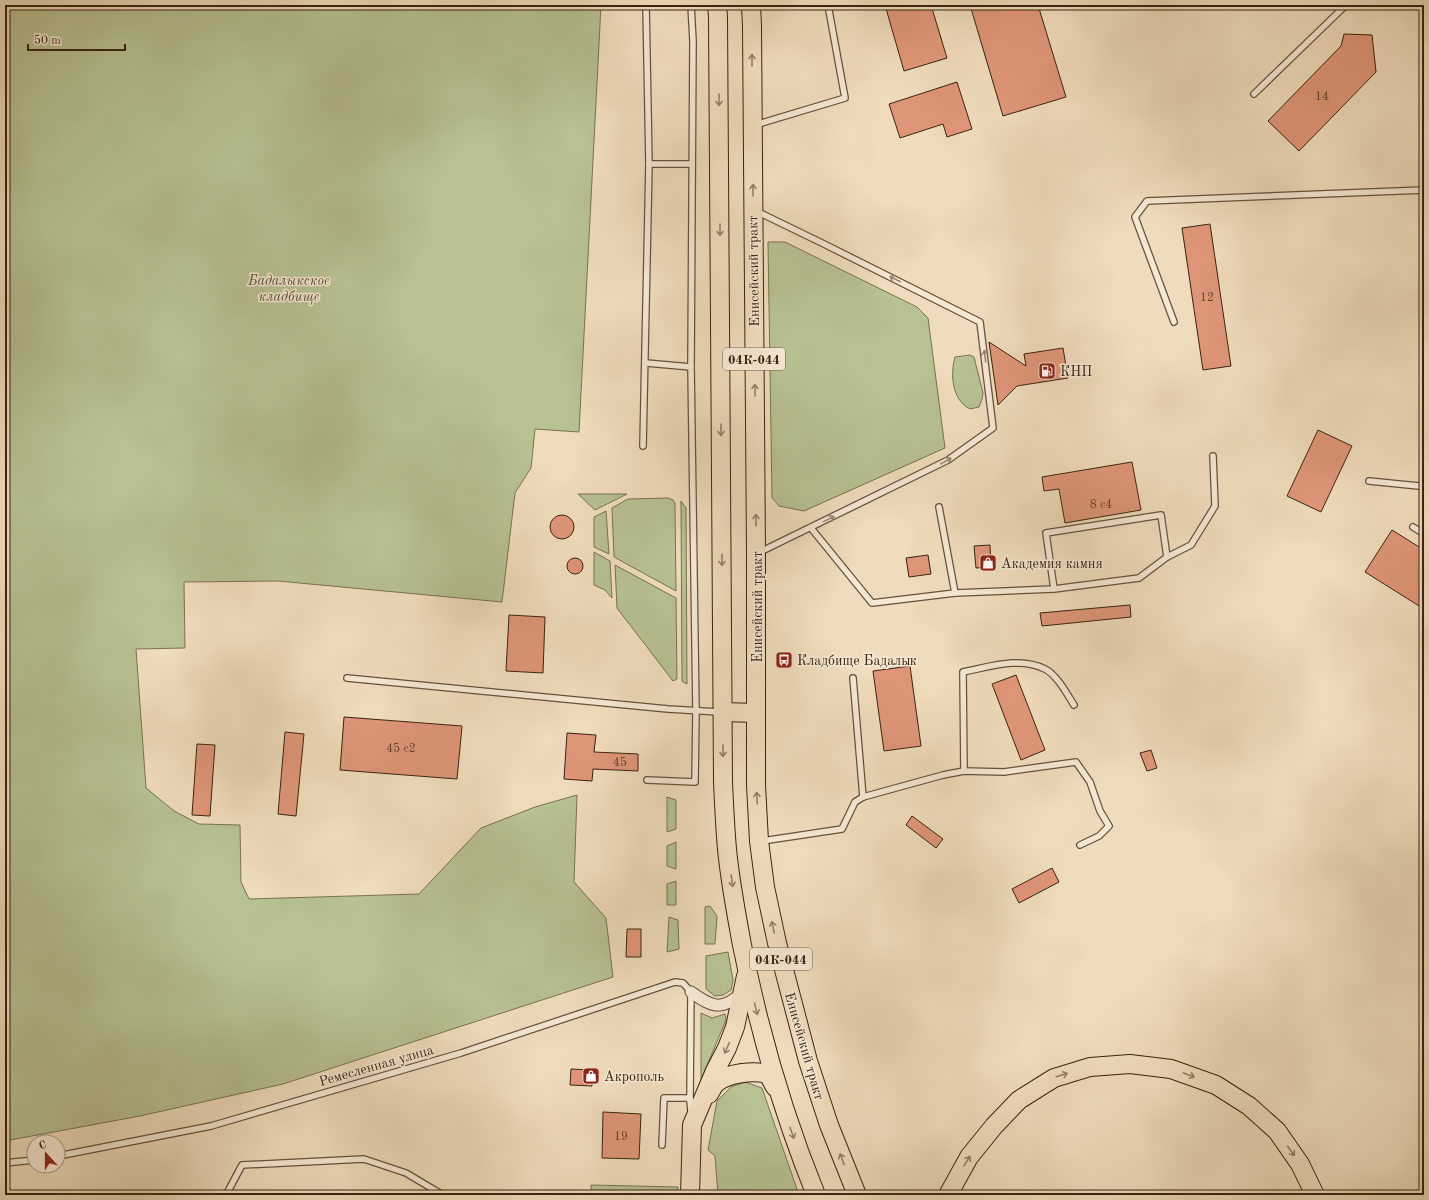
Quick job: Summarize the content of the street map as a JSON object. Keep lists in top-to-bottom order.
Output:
{
  "streets": {
    "main road": ["Енисейский тракт", "04К-044"],
    "lane": ["Ремесленная улица"]
  },
  "parks": ["Бадалыкское кладбище"],
  "places": {
    "fuel station": ["КНП"],
    "shop": ["Академия камня", "Акрополь"],
    "bus stop": ["Кладбище Бадалык"]
  },
  "house_numbers": [
    "14",
    "12",
    "8 с4",
    "45 с2",
    "45",
    "19"
  ],
  "scale_bar": "50 m",
  "north": "top"
}
